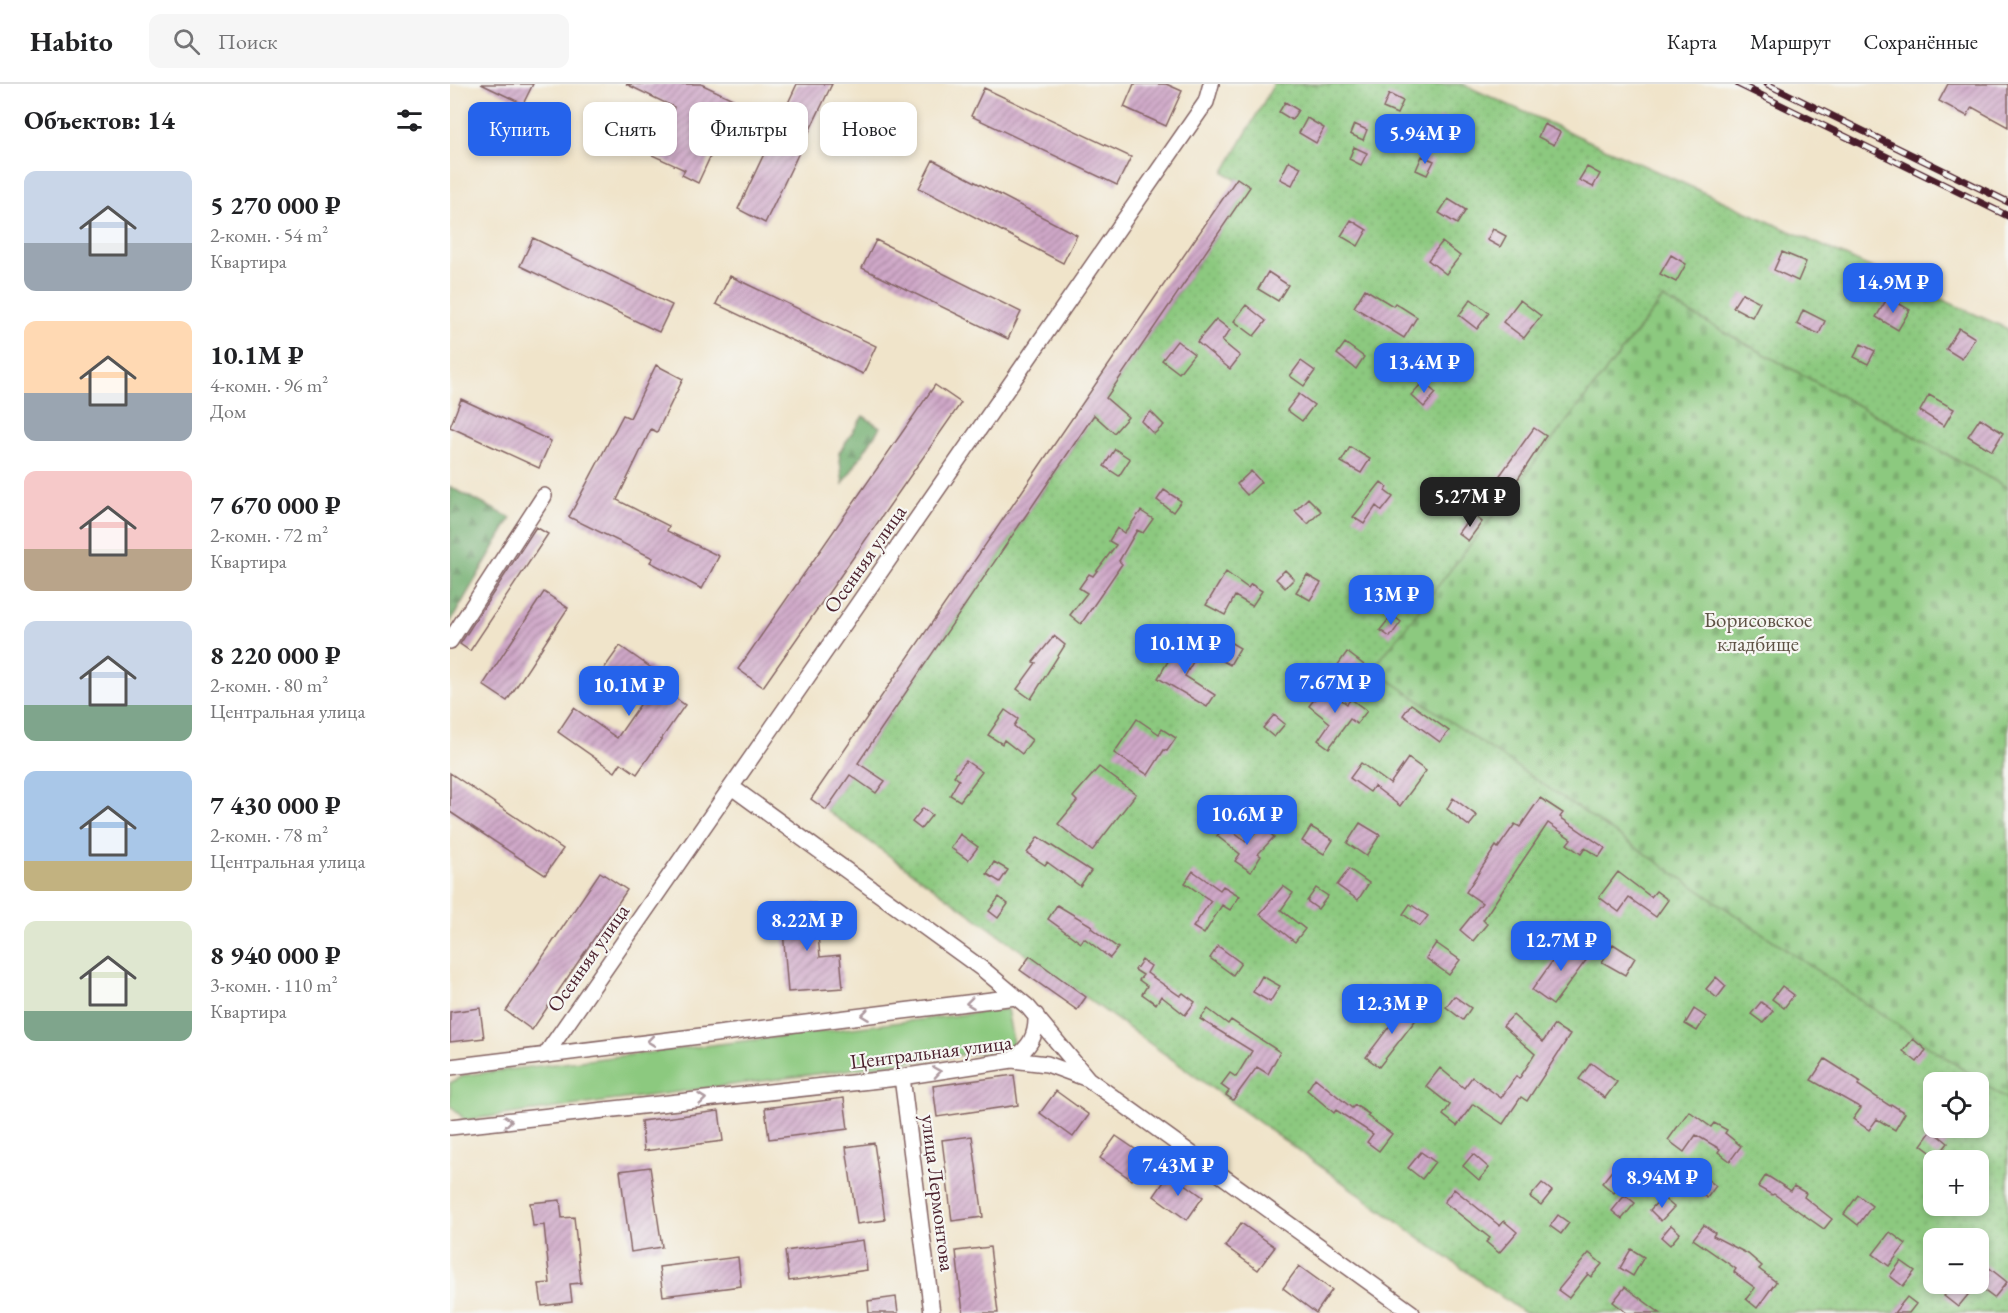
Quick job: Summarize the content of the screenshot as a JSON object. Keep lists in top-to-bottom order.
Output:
{
  "streets": {
    "street": ["Осенняя улица", "Центральная улица", "улица Лермонтова"]
  },
  "crossings": [
    ["Осенняя улица", "Центральная улица"],
    ["Центральная улица", "улица Лермонтова"]
  ],
  "parks": ["Борисовское кладбище"],
  "page": {
    "header": "Habito",
    "search": "Поиск",
    "nav": ["Карта", "Маршрут", "Сохранённые"],
    "heading": "Объектов: 14",
    "chip": [
      "Купить",
      "Снять",
      "Фильтры",
      "Новое"
    ],
    "price": [
      "5.94M ₽",
      "14.9M ₽",
      "13.4M ₽",
      "5.27M ₽",
      "13M ₽",
      "10.1M ₽",
      "7.67M ₽",
      "10.1M ₽",
      "10.6M ₽",
      "8.22M ₽",
      "12.7M ₽",
      "12.3M ₽",
      "7.43M ₽",
      "8.94M ₽"
    ],
    "list": [
      {
        "name": "5 270 000 ₽",
        "note": "2-комн. · 54 m² · Квартира"
      },
      {
        "name": "10.1M ₽",
        "note": "4-комн. · 96 m² · Дом"
      },
      {
        "name": "7 670 000 ₽",
        "note": "2-комн. · 72 m² · Квартира"
      },
      {
        "name": "8 220 000 ₽",
        "note": "2-комн. · 80 m² · Центральная улица"
      },
      {
        "name": "7 430 000 ₽",
        "note": "2-комн. · 78 m² · Центральная улица"
      },
      {
        "name": "8 940 000 ₽",
        "note": "3-комн. · 110 m² · Квартира"
      }
    ],
    "map_buttons": ["+", "−"]
  }
}
